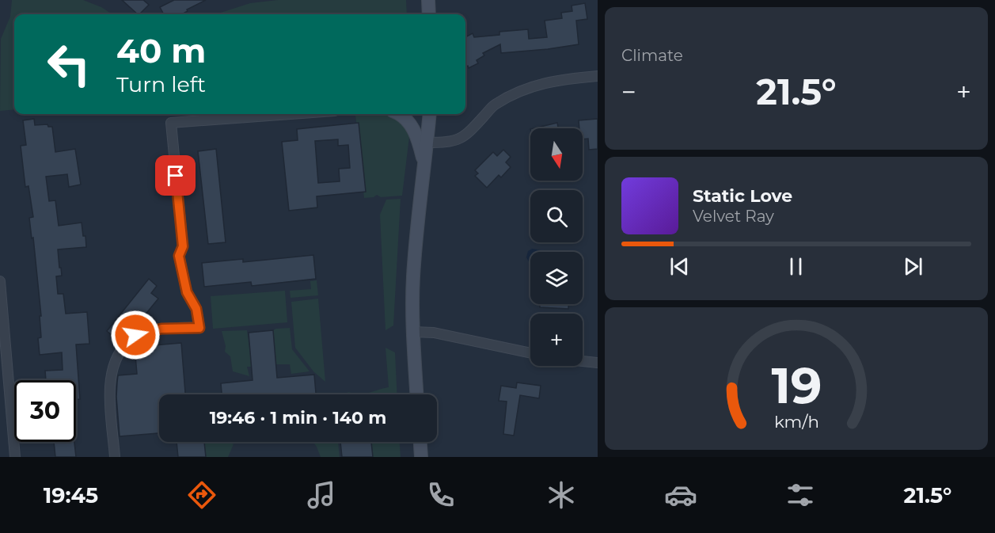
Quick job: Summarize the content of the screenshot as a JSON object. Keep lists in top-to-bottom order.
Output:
{
  "north": "bottom",
  "page": {
    "tile": "Climate",
    "turn": ["40 m", "Turn left"],
    "heat": ["−", "21.5°", "+"],
    "map_buttons": "+",
    "song": ["Static Love", "Velvet Ray"],
    "limit": "30",
    "trip": "19:46 · 1 min · 140 m",
    "tabs": ["19:45", "21.5°"],
    "gauge": ["19", "km/h"]
  }
}
